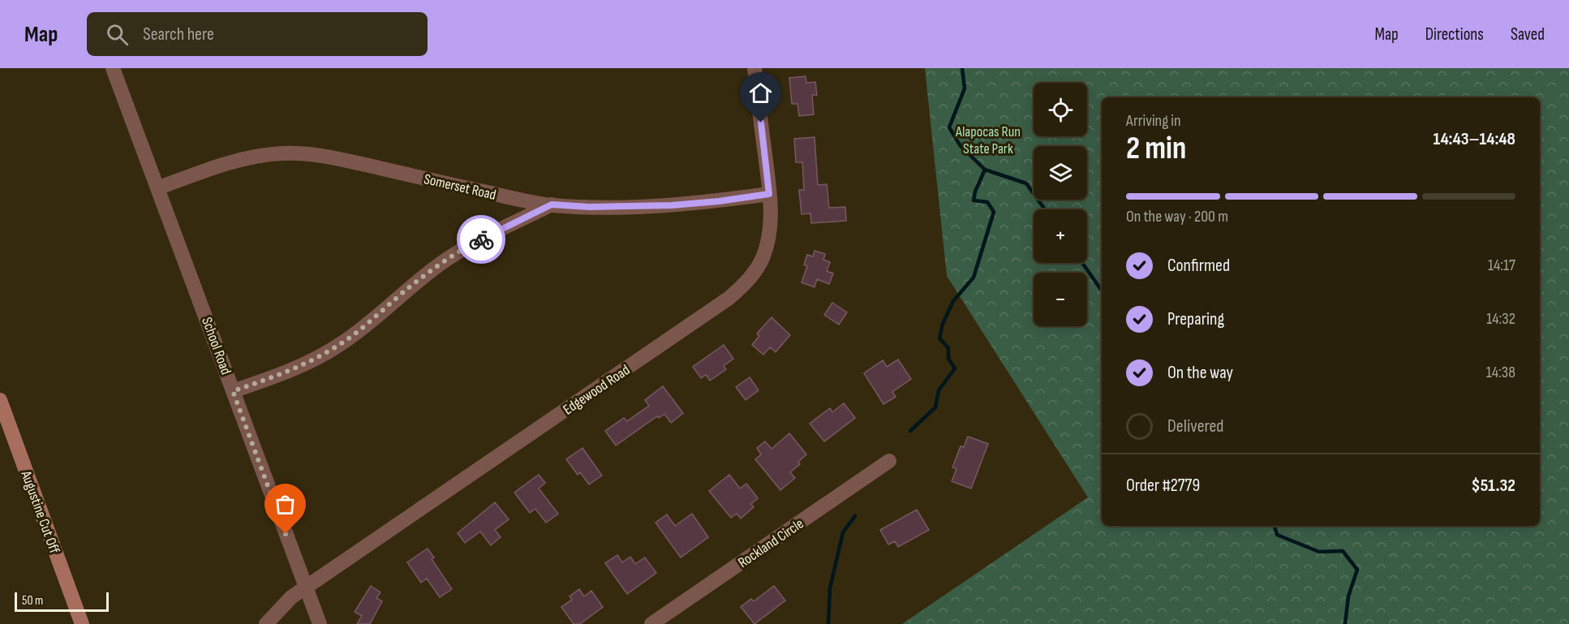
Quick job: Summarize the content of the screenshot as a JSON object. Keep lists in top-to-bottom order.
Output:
{
  "streets": {
    "street": [
      "Somerset Road",
      "School Road",
      "Edgewood Road",
      "Augustine Cut Off",
      "Rockland Circle"
    ]
  },
  "crossings": [
    ["Somerset Road", "School Road"],
    ["Somerset Road", "Edgewood Road"],
    ["School Road", "Edgewood Road"]
  ],
  "parks": ["Alapocas Run State Park"],
  "scale_bar": "50 m",
  "page": {
    "header": "Map",
    "search": "Search here",
    "nav": ["Map", "Directions", "Saved"],
    "map_buttons": ["+", "−"],
    "heading": ["2 min", "Arriving in", "14:43–14:48"],
    "panel": ["Order #2779", "$51.32"],
    "bar": "On the way · 200 m",
    "list": [
      ["Confirmed", "14:17"],
      ["Preparing", "14:32"],
      ["On the way", "14:38"],
      "Delivered"
    ],
    "scale": "50 m"
  }
}
